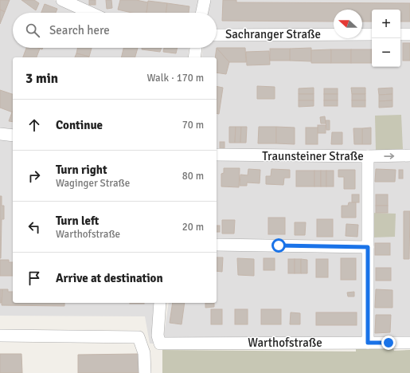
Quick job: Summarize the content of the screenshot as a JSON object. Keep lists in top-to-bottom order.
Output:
{
  "streets": {
    "street": ["Sachranger Straße", "Traunsteiner Straße", "Warthofstraße"]
  },
  "north": "left",
  "page": {
    "map_buttons": ["+", "−"],
    "search": "Search here",
    "heading": ["3 min", "Walk · 170 m"],
    "list": [
      ["Continue", "70 m"],
      ["Turn right", "Waginger Straße", "80 m"],
      ["Turn left", "Warthofstraße", "20 m"],
      "Arrive at destination"
    ]
  }
}
